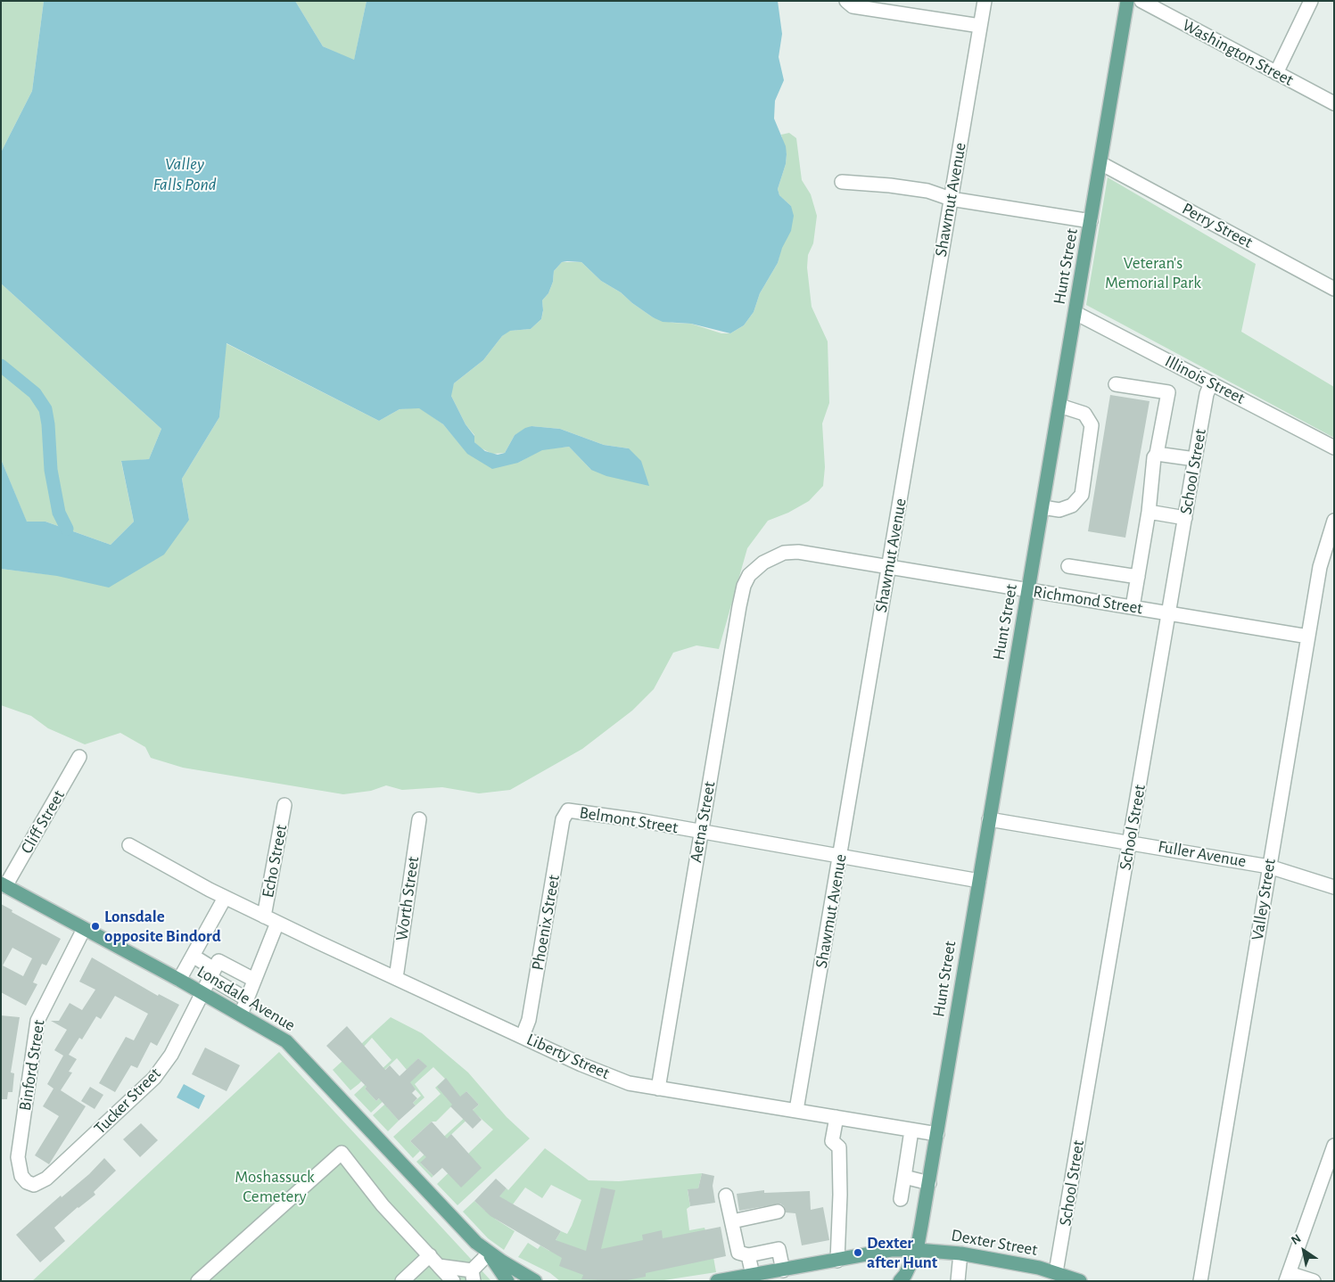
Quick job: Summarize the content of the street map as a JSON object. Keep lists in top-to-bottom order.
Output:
{
  "streets": {
    "main road": ["Hunt Street", "Lonsdale Avenue", "Dexter Street"],
    "street": [
      "Washington Street",
      "Shawmut Avenue",
      "Perry Street",
      "Illinois Street",
      "School Street",
      "Richmond Street",
      "Belmont Street",
      "Cliff Street",
      "Aetna Street",
      "Fuller Avenue",
      "Echo Street",
      "Worth Street",
      "Valley Street",
      "Phoenix Street",
      "Liberty Street",
      "Binford Street",
      "Tucker Street"
    ]
  },
  "crossings": [
    ["Shawmut Avenue", "Richmond Street"],
    ["Shawmut Avenue", "Belmont Street"],
    ["Shawmut Avenue", "Liberty Street"],
    ["Perry Street", "Hunt Street"],
    ["Hunt Street", "Illinois Street"],
    ["Hunt Street", "Richmond Street"],
    ["Hunt Street", "Belmont Street"],
    ["Hunt Street", "Fuller Avenue"],
    ["Hunt Street", "Liberty Street"],
    ["Hunt Street", "Dexter Street"],
    ["Illinois Street", "School Street"],
    ["School Street", "Richmond Street"],
    ["School Street", "Fuller Avenue"],
    ["School Street", "Dexter Street"],
    ["Richmond Street", "Aetna Street"],
    ["Richmond Street", "Valley Street"],
    ["Belmont Street", "Aetna Street"],
    ["Belmont Street", "Phoenix Street"],
    ["Cliff Street", "Lonsdale Avenue"],
    ["Aetna Street", "Liberty Street"],
    ["Fuller Avenue", "Valley Street"],
    ["Echo Street", "Liberty Street"],
    ["Worth Street", "Liberty Street"],
    ["Phoenix Street", "Liberty Street"],
    ["Lonsdale Avenue", "Binford Street"],
    ["Lonsdale Avenue", "Tucker Street"],
    ["Binford Street", "Tucker Street"]
  ],
  "water": ["Valley Falls Pond"],
  "parks": ["Veteran's Memorial Park", "Moshassuck Cemetery"],
  "places": ["Lonsdale opposite Bindord", "Dexter after Hunt"],
  "north": "top left"
}
